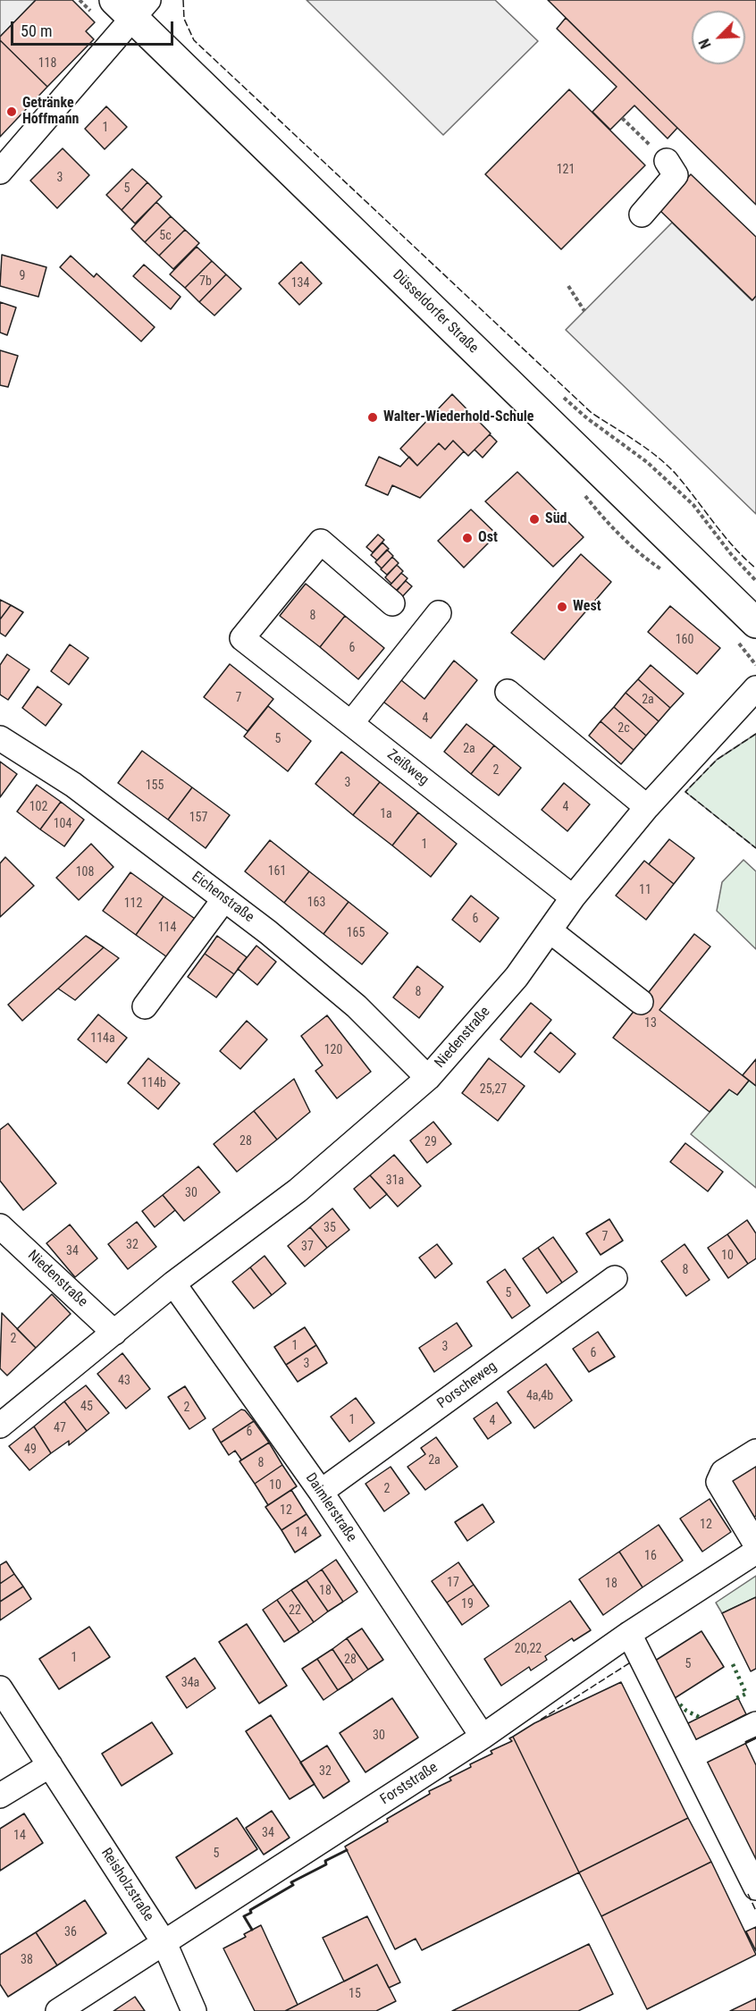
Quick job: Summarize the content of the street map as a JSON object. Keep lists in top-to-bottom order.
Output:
{
  "streets": {
    "main road": ["Düsseldorfer Straße"],
    "street": [
      "Zeißweg",
      "Eichenstraße",
      "Niedenstraße",
      "Porscheweg",
      "Daimlerstraße",
      "Forststraße",
      "Reisholzstraße"
    ]
  },
  "crossings": [
    ["Zeißweg", "Niedenstraße"],
    ["Eichenstraße", "Niedenstraße"],
    ["Niedenstraße", "Daimlerstraße"],
    ["Porscheweg", "Daimlerstraße"],
    ["Daimlerstraße", "Forststraße"],
    ["Forststraße", "Reisholzstraße"]
  ],
  "places": [
    "Getränke Hoffmann",
    "Walter-Wiederhold-Schule",
    "Süd",
    "Ost",
    "West"
  ],
  "house_numbers": [
    "118",
    "1",
    "121",
    "3",
    "5",
    "5c",
    "9",
    "7b",
    "134",
    "8",
    "160",
    "6",
    "7",
    "2a",
    "4",
    "2c",
    "5",
    "2a",
    "2",
    "3",
    "155",
    "102",
    "4",
    "1a",
    "157",
    "104",
    "1",
    "161",
    "108",
    "11",
    "163",
    "112",
    "6",
    "114",
    "165",
    "8",
    "13",
    "114a",
    "120",
    "114b",
    "25,27",
    "28",
    "29",
    "31a",
    "30",
    "35",
    "7",
    "32",
    "37",
    "34",
    "10",
    "8",
    "5",
    "2",
    "1",
    "3",
    "6",
    "3",
    "43",
    "4a,4b",
    "45",
    "2",
    "1",
    "4",
    "47",
    "6",
    "49",
    "2a",
    "8",
    "10",
    "2",
    "12",
    "12",
    "14",
    "16",
    "17",
    "18",
    "18",
    "19",
    "22",
    "20,22",
    "1",
    "28",
    "5",
    "34a",
    "30",
    "32",
    "34",
    "14",
    "5",
    "36",
    "38",
    "15"
  ],
  "scale_bar": "50 m",
  "north": "bottom left"
}
